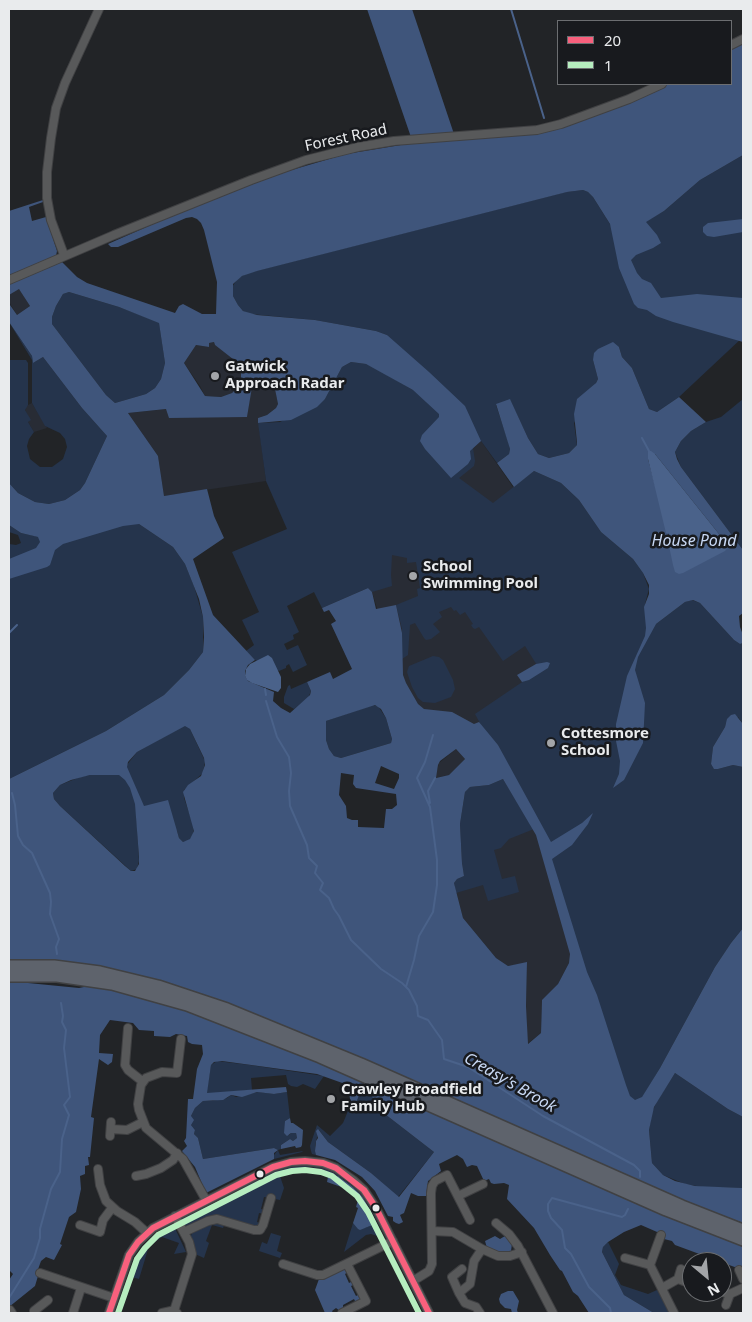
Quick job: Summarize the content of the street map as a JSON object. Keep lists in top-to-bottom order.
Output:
{
  "streets": {
    "street": ["Forest Road"]
  },
  "water": ["House Pond", "Creasy's Brook"],
  "places": [
    "Gatwick Approach Radar",
    "School Swimming Pool",
    "Cottesmore School",
    "Crawley Broadfield Family Hub"
  ],
  "lines": ["transit line 20", "transit line 1"],
  "legend": ["20", "1"],
  "north": "bottom right"
}
